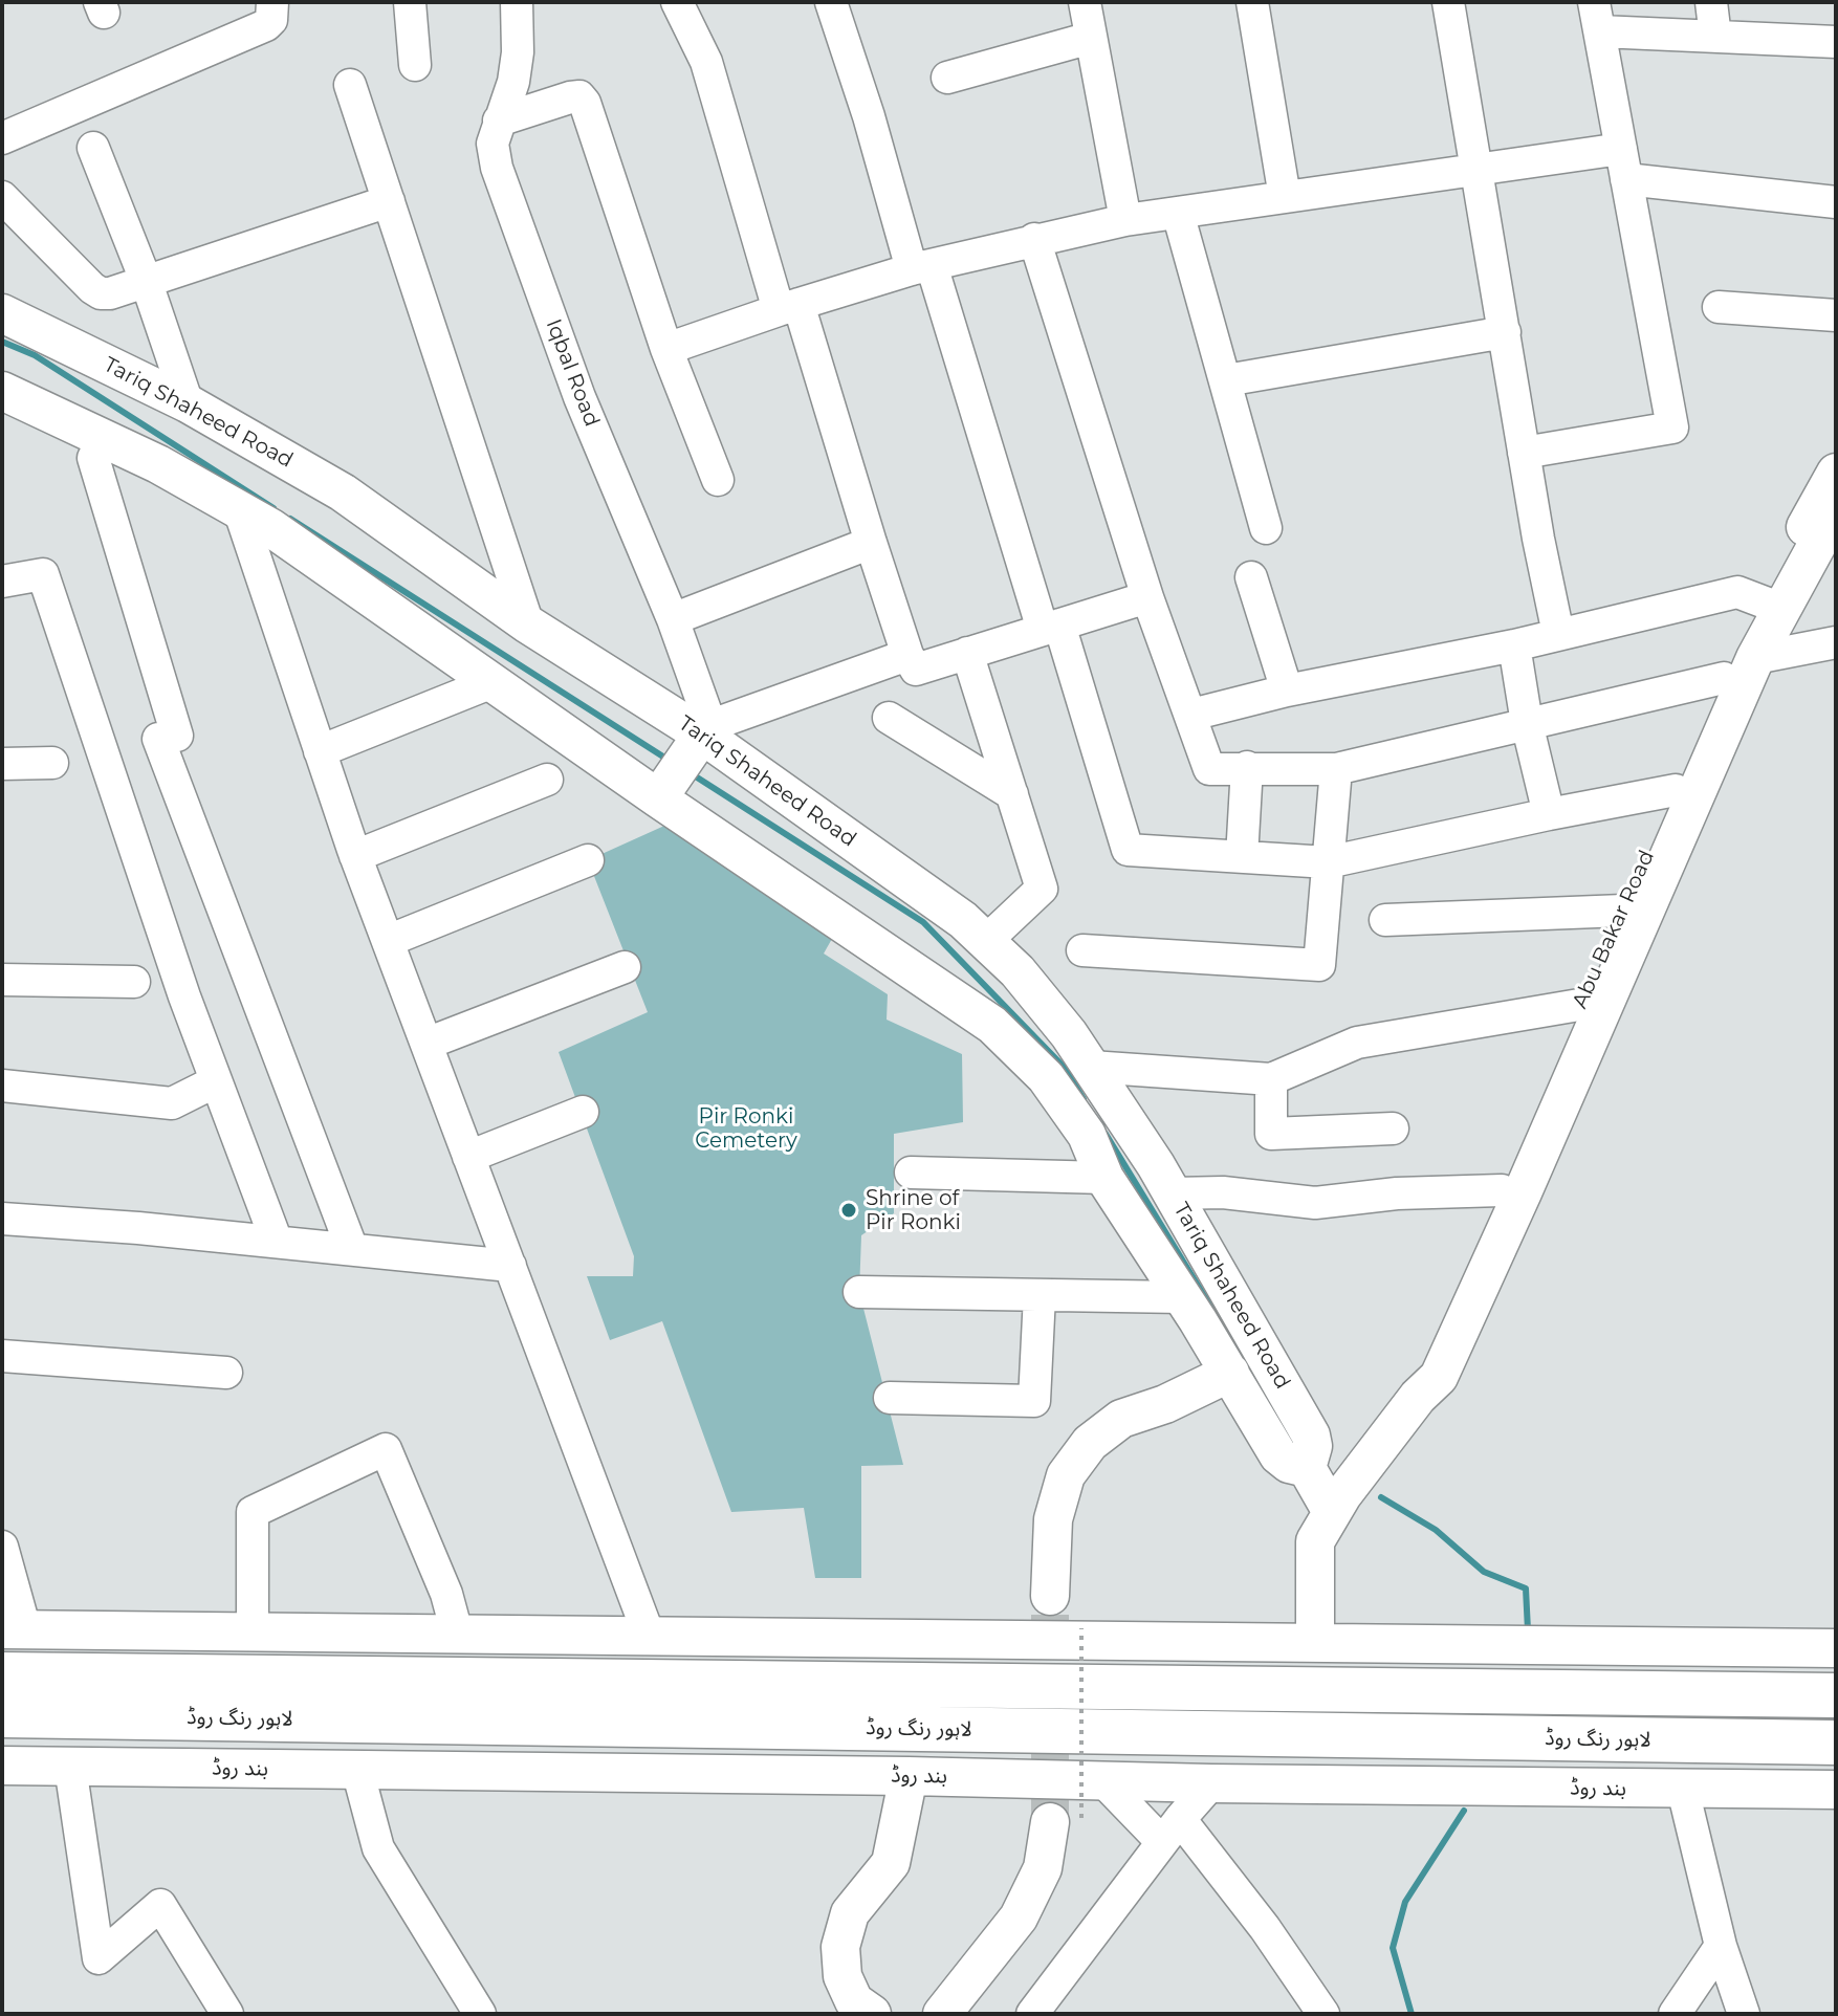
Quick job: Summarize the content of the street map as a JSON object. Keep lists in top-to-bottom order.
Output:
{
  "streets": {
    "highway": ["لاہور رنگ روڈ"],
    "main road": ["Tariq Shaheed Road", "Abu Bakar Road", "بند روڈ"],
    "street": ["Iqbal Road"]
  },
  "crossings": [
    ["Iqbal Road", "Tariq Shaheed Road"],
    ["Tariq Shaheed Road", "Abu Bakar Road"]
  ],
  "parks": ["Pir Ronki Cemetery"],
  "places": ["Shrine of Pir Ronki"]
}
